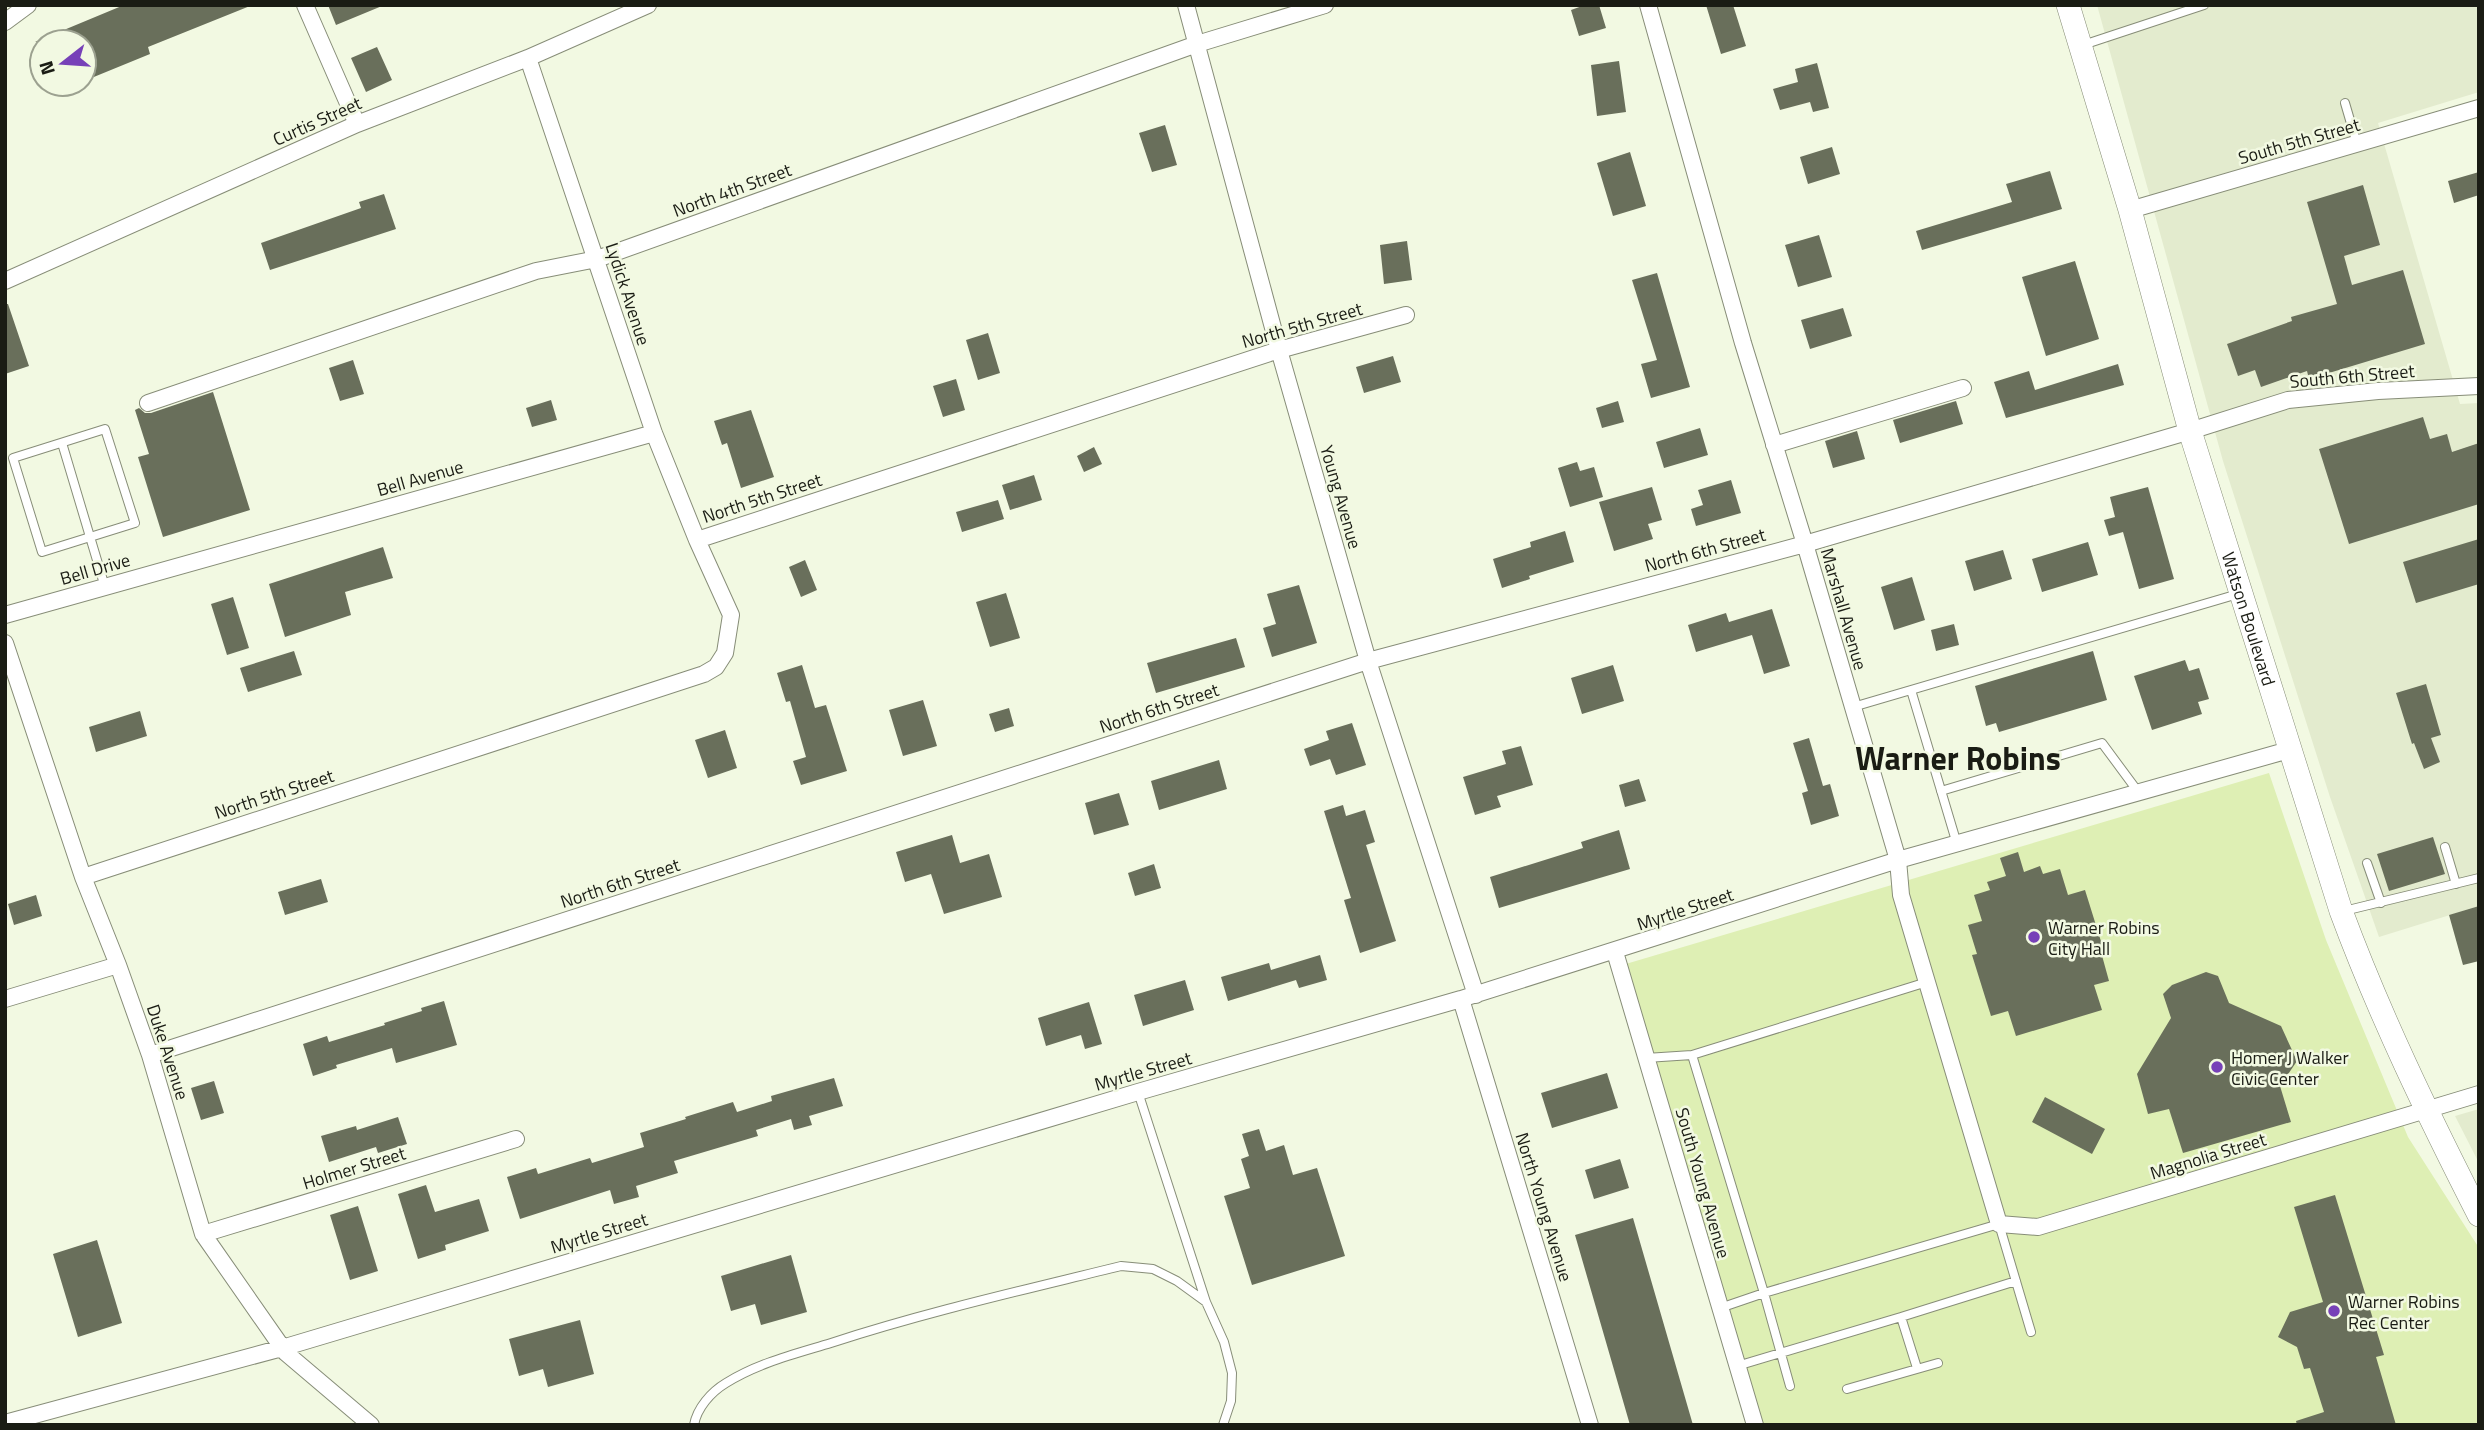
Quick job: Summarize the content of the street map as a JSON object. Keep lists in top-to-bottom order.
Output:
{
  "streets": {
    "main road": ["Watson Boulevard"],
    "street": [
      "Curtis Street",
      "South 5th Street",
      "North 4th Street",
      "Lydick Avenue",
      "North 5th Street",
      "South 6th Street",
      "Bell Avenue",
      "Young Avenue",
      "North 6th Street",
      "Bell Drive",
      "Marshall Avenue",
      "Myrtle Street",
      "Duke Avenue",
      "Magnolia Street",
      "Holmer Street",
      "South Young Avenue",
      "North Young Avenue"
    ]
  },
  "crossings": [
    ["Curtis Street", "Lydick Avenue"],
    ["South 5th Street", "Watson Boulevard"],
    ["North 4th Street", "Lydick Avenue"],
    ["North 4th Street", "Young Avenue"],
    ["Lydick Avenue", "North 5th Street"],
    ["Lydick Avenue", "Bell Avenue"],
    ["North 5th Street", "Young Avenue"],
    ["North 5th Street", "Duke Avenue"],
    ["South 6th Street", "North 6th Street"],
    ["South 6th Street", "Watson Boulevard"],
    ["Bell Avenue", "Bell Drive"],
    ["Young Avenue", "North 6th Street"],
    ["Young Avenue", "Myrtle Street"],
    ["Young Avenue", "North Young Avenue"],
    ["North 6th Street", "Marshall Avenue"],
    ["North 6th Street", "Watson Boulevard"],
    ["North 6th Street", "Duke Avenue"],
    ["Marshall Avenue", "Myrtle Street"],
    ["Marshall Avenue", "Magnolia Street"],
    ["Watson Boulevard", "Myrtle Street"],
    ["Watson Boulevard", "Magnolia Street"],
    ["Myrtle Street", "Duke Avenue"],
    ["Myrtle Street", "South Young Avenue"],
    ["Myrtle Street", "North Young Avenue"],
    ["Duke Avenue", "Holmer Street"]
  ],
  "districts": ["Warner Robins"],
  "places": ["Warner Robins City Hall", "Homer J Walker Civic Center", "Warner Robins Rec Center"],
  "north": "left"
}
